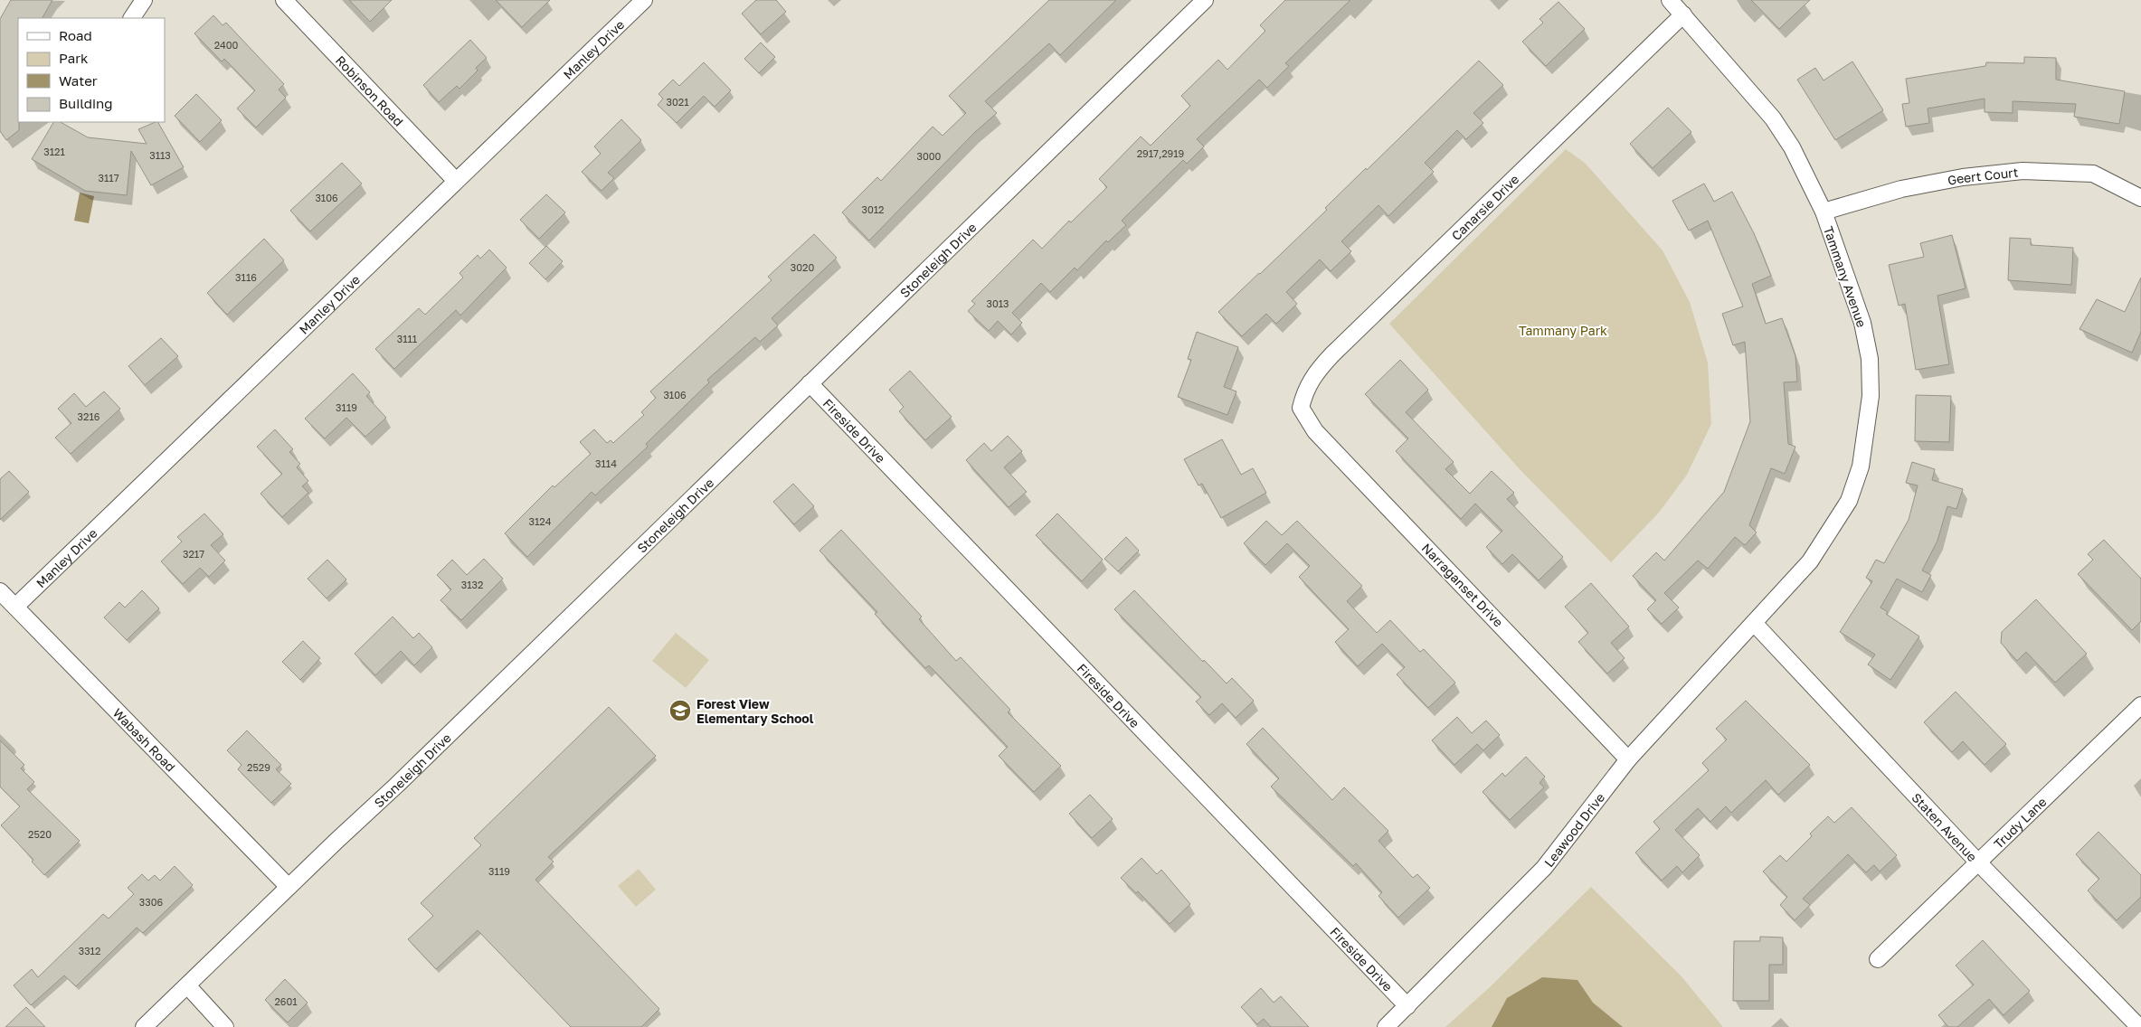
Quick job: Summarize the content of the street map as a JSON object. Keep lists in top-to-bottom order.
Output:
{
  "streets": {
    "street": [
      "Manley Drive",
      "Robinson Road",
      "Geert Court",
      "Canarsie Drive",
      "Stoneleigh Drive",
      "Tammany Avenue",
      "Fireside Drive",
      "Narraganset Drive",
      "Wabash Road",
      "Trudy Lane",
      "Staten Avenue",
      "Leawood Drive"
    ]
  },
  "crossings": [
    ["Manley Drive", "Robinson Road"],
    ["Manley Drive", "Wabash Road"],
    ["Geert Court", "Tammany Avenue"],
    ["Canarsie Drive", "Tammany Avenue"],
    ["Canarsie Drive", "Narraganset Drive"],
    ["Stoneleigh Drive", "Fireside Drive"],
    ["Stoneleigh Drive", "Wabash Road"],
    ["Tammany Avenue", "Staten Avenue"],
    ["Tammany Avenue", "Leawood Drive"],
    ["Fireside Drive", "Leawood Drive"],
    ["Narraganset Drive", "Leawood Drive"],
    ["Trudy Lane", "Staten Avenue"],
    ["Staten Avenue", "Leawood Drive"]
  ],
  "parks": ["Tammany Park"],
  "places": {
    "school or university": ["Forest View Elementary School"]
  },
  "house_numbers": [
    "2400",
    "3021",
    "3121",
    "2917,2919",
    "3113",
    "3000",
    "3117",
    "3106",
    "3012",
    "3020",
    "3116",
    "3013",
    "3111",
    "3106",
    "3119",
    "3216",
    "3114",
    "3124",
    "3217",
    "3132",
    "2529",
    "2520",
    "3119",
    "3306",
    "3312",
    "2601"
  ],
  "legend": [
    "Road",
    "Park",
    "Water",
    "Building"
  ]
}
